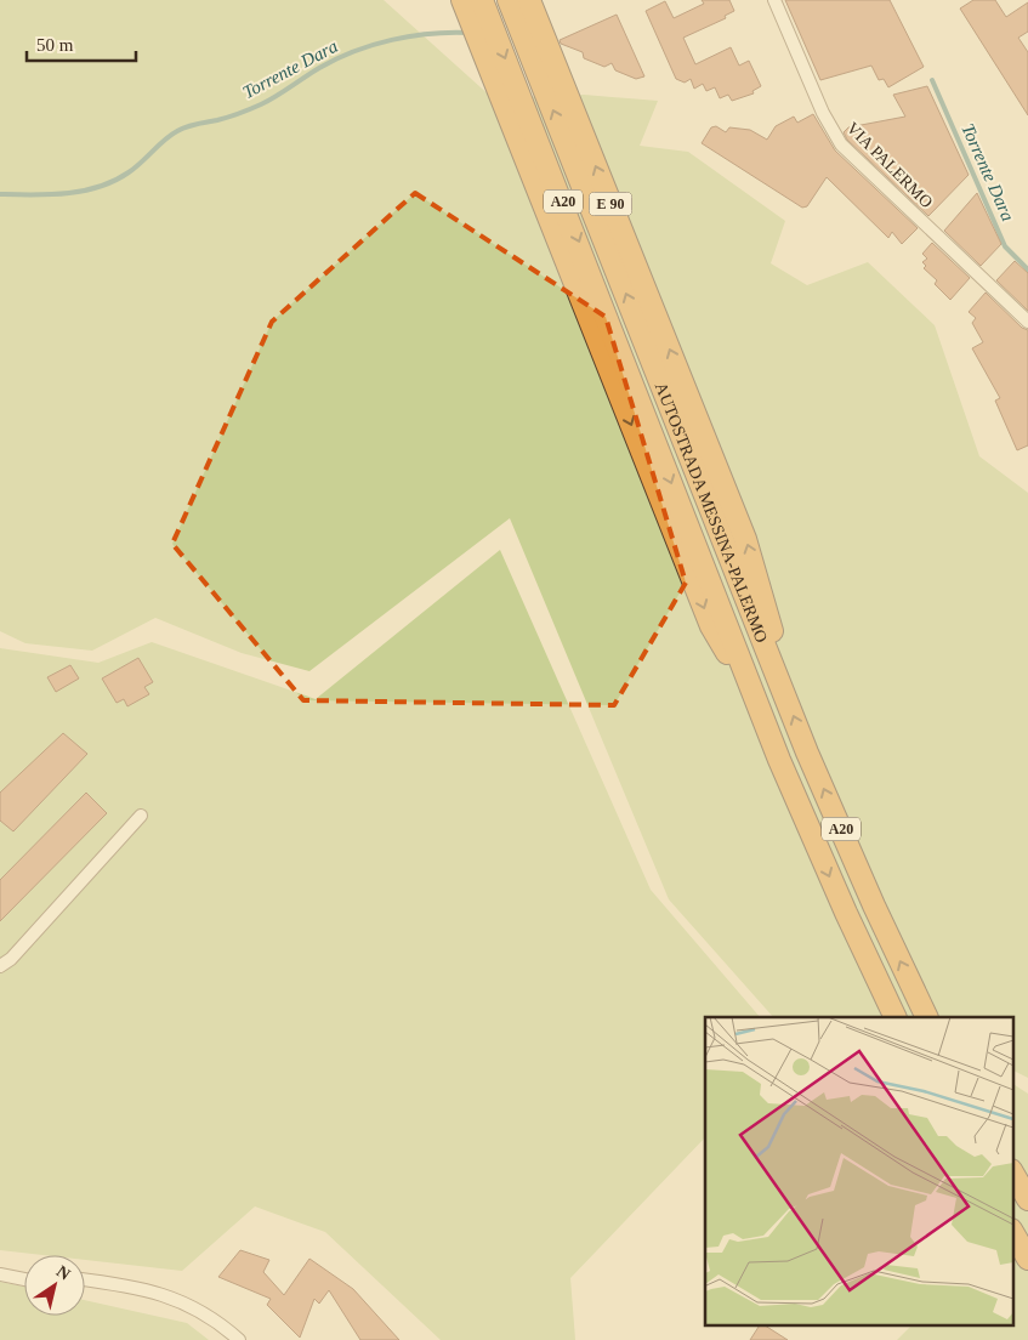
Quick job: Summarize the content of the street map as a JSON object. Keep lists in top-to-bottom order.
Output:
{
  "streets": {
    "highway": ["A20", "E 90", "AUTOSTRADA MESSINA-PALERMO"],
    "street": ["VIA PALERMO"]
  },
  "crossings": [
    ["E 90", "AUTOSTRADA MESSINA-PALERMO"]
  ],
  "water": ["Torrente Dara"],
  "scale_bar": "50 m",
  "north": "top right"
}
